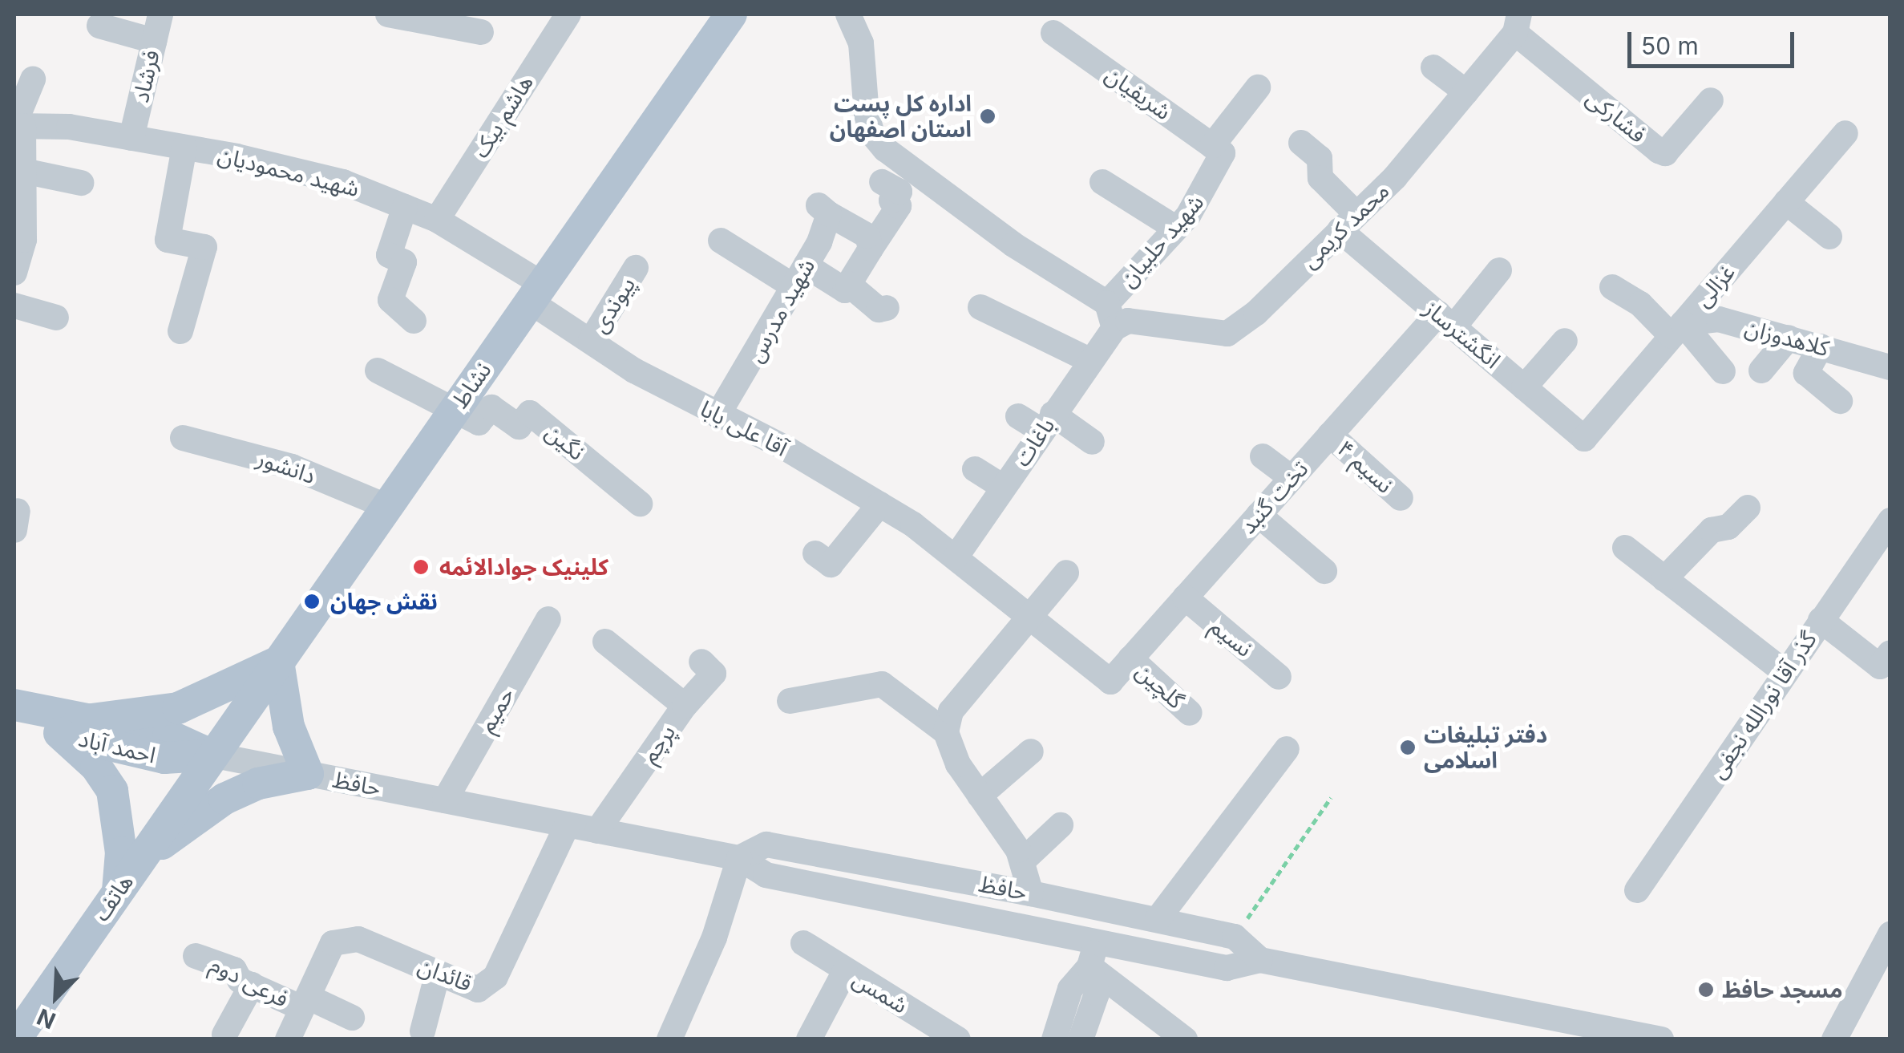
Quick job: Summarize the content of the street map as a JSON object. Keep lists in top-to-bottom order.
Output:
{
  "streets": {
    "main road": ["نشاط", "احمد آباد", "هاتف"],
    "street": [
      "فرشاد",
      "شریفیان",
      "هاشم بیک",
      "فشارکی",
      "شهید محمودیان",
      "محمد کریمی",
      "شهید حلبیان",
      "غزالی",
      "پیوندی",
      "شهید مدرس",
      "انگشترساز",
      "کلاهدوزان",
      "آقا علی بابا",
      "نگین",
      "باغات",
      "دانشور",
      "نسیم ۴",
      "تخت گنبد",
      "نسیم",
      "گلچین",
      "گذر آقا نورالله نجفی",
      "حمیم",
      "پرچم",
      "حافظ",
      "قائدان",
      "فرعی دوم",
      "شمس"
    ]
  },
  "crossings": [
    ["فرشاد", "شهید محمودیان"],
    ["شریفیان", "شهید حلبیان"],
    ["هاشم بیک", "شهید محمودیان"],
    ["فشارکی", "محمد کریمی"],
    ["شهید محمودیان", "نشاط"],
    ["شهید محمودیان", "آقا علی بابا"],
    ["محمد کریمی", "شهید حلبیان"],
    ["محمد کریمی", "انگشترساز"],
    ["محمد کریمی", "باغات"],
    ["شهید حلبیان", "باغات"],
    ["غزالی", "انگشترساز"],
    ["غزالی", "کلاهدوزان"],
    ["پیوندی", "آقا علی بابا"],
    ["شهید مدرس", "آقا علی بابا"],
    ["انگشترساز", "تخت گنبد"],
    ["نشاط", "آقا علی بابا"],
    ["نشاط", "نگین"],
    ["نشاط", "دانشور"],
    ["نشاط", "احمد آباد"],
    ["نشاط", "حافظ"],
    ["نشاط", "هاتف"],
    ["آقا علی بابا", "باغات"],
    ["آقا علی بابا", "تخت گنبد"],
    ["نسیم ۴", "تخت گنبد"],
    ["تخت گنبد", "نسیم"],
    ["تخت گنبد", "گلچین"],
    ["حمیم", "حافظ"],
    ["پرچم", "حافظ"],
    ["احمد آباد", "حافظ"],
    ["احمد آباد", "هاتف"],
    ["حافظ", "هاتف"],
    ["حافظ", "قائدان"],
    ["قائدان", "فرعی دوم"]
  ],
  "places": [
    "اداره کل پست استان اصفهان",
    "کلینیک جوادالائمه",
    "نقش جهان",
    "دفتر تبلیغات اسلامی",
    "مسجد حافظ"
  ],
  "scale_bar": "50 m",
  "north": "bottom left"
}
